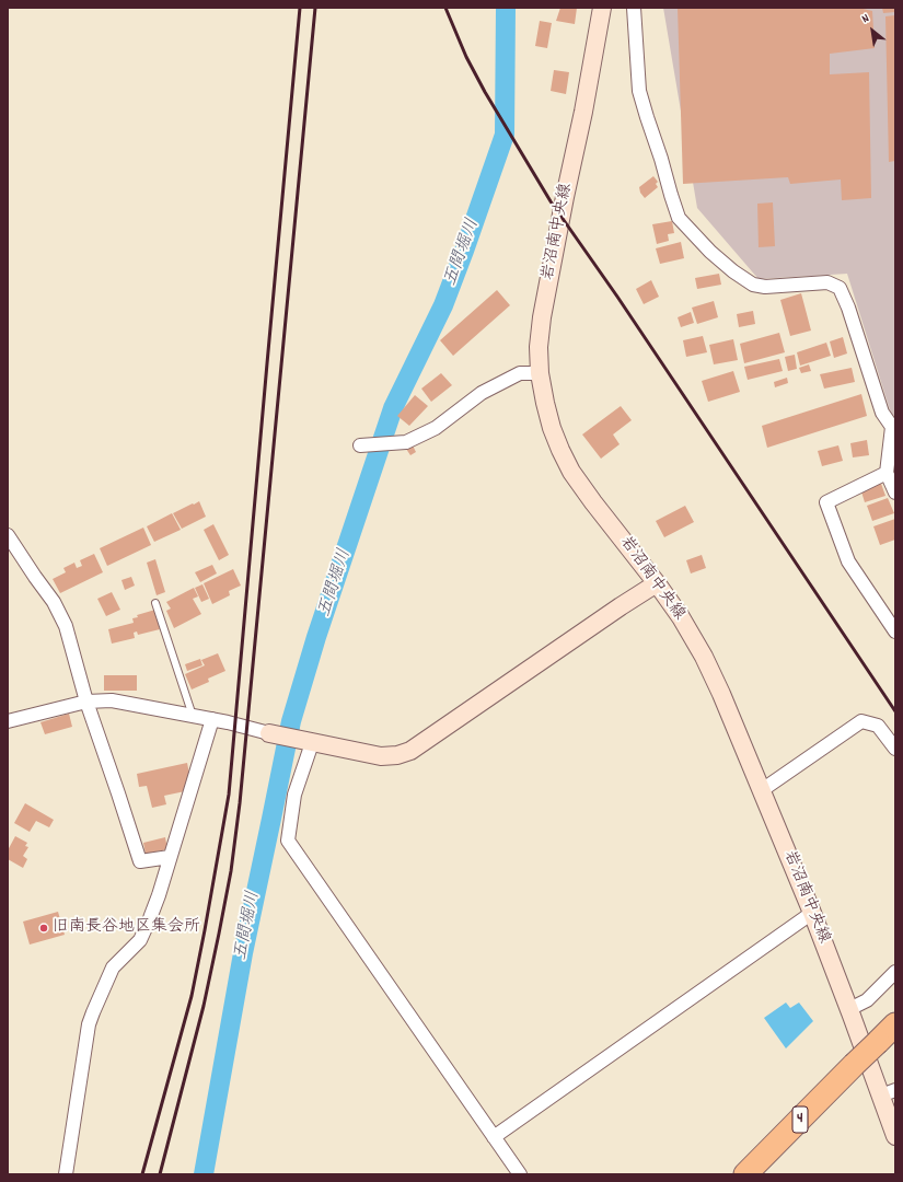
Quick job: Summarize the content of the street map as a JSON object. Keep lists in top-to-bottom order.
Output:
{
  "streets": {
    "highway": ["4"],
    "street": ["岩沼南中央線"]
  },
  "water": ["五間堀川"],
  "places": ["旧南長谷地区集会所"],
  "north": "top left"
}
